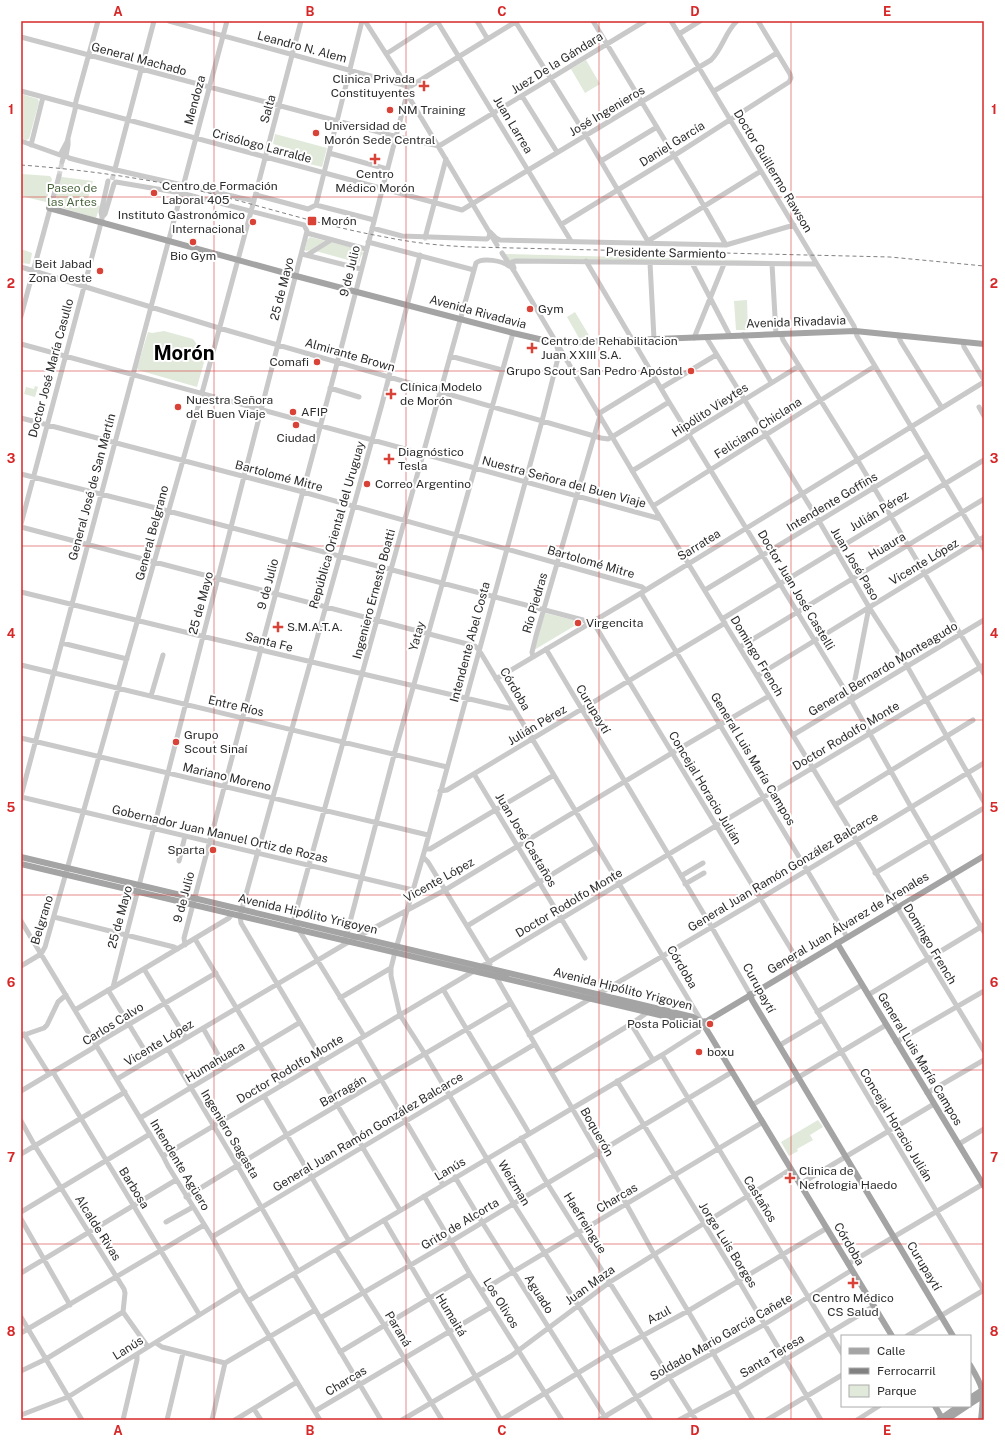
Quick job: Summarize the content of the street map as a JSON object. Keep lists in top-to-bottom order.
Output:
{
  "streets": {
    "main road": [
      "Avenida Rivadavia",
      "Córdoba",
      "Curupaytí",
      "General Luis María Campos",
      "Avenida Hipólito Yrigoyen",
      "General Juan Álvarez de Arenales"
    ],
    "street": [
      "Leandro N. Alem",
      "General Machado",
      "Juez De la Gándara",
      "Mendoza",
      "Salta",
      "José Ingenieros",
      "Juan Larrea",
      "Daniel García",
      "Crisólogo Larralde",
      "Doctor Guillermo Rawson",
      "Presidente Sarmiento",
      "9 de Julio",
      "25 de Mayo",
      "Almirante Brown",
      "Doctor José María Casullo",
      "Hipólito Vieytes",
      "Feliciano Chiclana",
      "Bartolomé Mitre",
      "Nuestra Señora del Buen Viaje",
      "General José de San Martín",
      "Intendente Goffins",
      "Julián Pérez",
      "República Oriental del Uruguay",
      "General Belgrano",
      "Sarratea",
      "Huaura",
      "Vicente López",
      "Juan José Paso",
      "Doctor Juan José Castelli",
      "Ingeniero Ernesto Boatti",
      "Río Piedras",
      "Yatay",
      "Santa Fe",
      "Intendente Abel Costa",
      "Domingo French",
      "General Bernardo Monteagudo",
      "Entre Ríos",
      "Doctor Rodolfo Monte",
      "Mariano Moreno",
      "Concejal Horacio Julián",
      "Gobernador Juan Manuel Ortiz de Rozas",
      "Juan José Castaños",
      "General Juan Ramón González Balcarce",
      "Belgrano",
      "Carlos Calvo",
      "Humahuaca",
      "Barragán",
      "Boquerón",
      "Ingeniero Sagasta",
      "Intendente Agüero",
      "Lanús",
      "Weizman",
      "Barbosa",
      "Charcas",
      "Castaños",
      "Haefreingue",
      "Grito de Alcorta",
      "Alcalde Rivas",
      "Jorge Luis Borges",
      "Juan Maza",
      "Aguado",
      "Los Olivos",
      "Humaitá",
      "Azul",
      "Paraná",
      "Soldado Mario García Cañete",
      "Santa Teresa"
    ]
  },
  "crossings": [
    ["Leandro N. Alem", "Mendoza"],
    ["Leandro N. Alem", "Salta"],
    ["Leandro N. Alem", "9 de Julio"],
    ["General Machado", "Juez De la Gándara"],
    ["General Machado", "Mendoza"],
    ["General Machado", "Salta"],
    ["General Machado", "9 de Julio"],
    ["Juez De la Gándara", "Juan Larrea"],
    ["Mendoza", "Crisólogo Larralde"],
    ["Mendoza", "General José de San Martín"],
    ["Salta", "Crisólogo Larralde"],
    ["Salta", "General Belgrano"],
    ["José Ingenieros", "Juan Larrea"],
    ["José Ingenieros", "Crisólogo Larralde"],
    ["José Ingenieros", "Doctor Guillermo Rawson"],
    ["Juan Larrea", "Daniel García"],
    ["Juan Larrea", "Presidente Sarmiento"],
    ["Daniel García", "Doctor Guillermo Rawson"],
    ["Crisólogo Larralde", "9 de Julio"],
    ["Doctor Guillermo Rawson", "Presidente Sarmiento"],
    ["Doctor Guillermo Rawson", "Avenida Rivadavia"],
    ["Doctor Guillermo Rawson", "Feliciano Chiclana"],
    ["Doctor Guillermo Rawson", "Intendente Goffins"],
    ["Doctor Guillermo Rawson", "Julián Pérez"],
    ["Doctor Guillermo Rawson", "Sarratea"],
    ["Doctor Guillermo Rawson", "Huaura"],
    ["Doctor Guillermo Rawson", "Vicente López"],
    ["Presidente Sarmiento", "Doctor Juan José Castelli"],
    ["Presidente Sarmiento", "Domingo French"],
    ["9 de Julio", "Avenida Rivadavia"],
    ["9 de Julio", "Almirante Brown"],
    ["9 de Julio", "Bartolomé Mitre"],
    ["9 de Julio", "Nuestra Señora del Buen Viaje"],
    ["9 de Julio", "Santa Fe"],
    ["9 de Julio", "Entre Ríos"],
    ["9 de Julio", "Mariano Moreno"],
    ["9 de Julio", "Gobernador Juan Manuel Ortiz de Rozas"],
    ["9 de Julio", "Avenida Hipólito Yrigoyen"],
    ["25 de Mayo", "Avenida Rivadavia"],
    ["25 de Mayo", "Almirante Brown"],
    ["25 de Mayo", "Bartolomé Mitre"],
    ["25 de Mayo", "Nuestra Señora del Buen Viaje"],
    ["25 de Mayo", "Santa Fe"],
    ["25 de Mayo", "Entre Ríos"],
    ["25 de Mayo", "Mariano Moreno"],
    ["25 de Mayo", "Gobernador Juan Manuel Ortiz de Rozas"],
    ["25 de Mayo", "Avenida Hipólito Yrigoyen"],
    ["Avenida Rivadavia", "Doctor José María Casullo"],
    ["Avenida Rivadavia", "General José de San Martín"],
    ["Avenida Rivadavia", "República Oriental del Uruguay"],
    ["Avenida Rivadavia", "General Belgrano"],
    ["Avenida Rivadavia", "Juan José Paso"],
    ["Avenida Rivadavia", "Doctor Juan José Castelli"],
    ["Avenida Rivadavia", "Ingeniero Ernesto Boatti"],
    ["Avenida Rivadavia", "Yatay"],
    ["Avenida Rivadavia", "Intendente Abel Costa"],
    ["Avenida Rivadavia", "Domingo French"],
    ["Almirante Brown", "Doctor José María Casullo"],
    ["Almirante Brown", "General José de San Martín"],
    ["Almirante Brown", "República Oriental del Uruguay"],
    ["Almirante Brown", "General Belgrano"],
    ["Almirante Brown", "Ingeniero Ernesto Boatti"],
    ["Almirante Brown", "Río Piedras"],
    ["Almirante Brown", "Yatay"],
    ["Almirante Brown", "Intendente Abel Costa"],
    ["Almirante Brown", "Domingo French"],
    ["Doctor José María Casullo", "Bartolomé Mitre"],
    ["Doctor José María Casullo", "Nuestra Señora del Buen Viaje"],
    ["Doctor José María Casullo", "General José de San Martín"],
    ["Hipólito Vieytes", "Juan José Paso"],
    ["Hipólito Vieytes", "Doctor Juan José Castelli"],
    ["Hipólito Vieytes", "Domingo French"],
    ["Feliciano Chiclana", "Juan José Paso"],
    ["Feliciano Chiclana", "Doctor Juan José Castelli"],
    ["Feliciano Chiclana", "Domingo French"],
    ["Bartolomé Mitre", "General José de San Martín"],
    ["Bartolomé Mitre", "República Oriental del Uruguay"],
    ["Bartolomé Mitre", "General Belgrano"],
    ["Bartolomé Mitre", "Sarratea"],
    ["Bartolomé Mitre", "Ingeniero Ernesto Boatti"],
    ["Bartolomé Mitre", "Río Piedras"],
    ["Bartolomé Mitre", "Yatay"],
    ["Bartolomé Mitre", "Intendente Abel Costa"],
    ["Bartolomé Mitre", "General Luis María Campos"],
    ["Nuestra Señora del Buen Viaje", "General José de San Martín"],
    ["Nuestra Señora del Buen Viaje", "República Oriental del Uruguay"],
    ["Nuestra Señora del Buen Viaje", "General Belgrano"],
    ["Nuestra Señora del Buen Viaje", "Ingeniero Ernesto Boatti"],
    ["Nuestra Señora del Buen Viaje", "Río Piedras"],
    ["Nuestra Señora del Buen Viaje", "Yatay"],
    ["Nuestra Señora del Buen Viaje", "Intendente Abel Costa"],
    ["Nuestra Señora del Buen Viaje", "Domingo French"],
    ["General José de San Martín", "Santa Fe"],
    ["General José de San Martín", "Entre Ríos"],
    ["General José de San Martín", "Mariano Moreno"],
    ["General José de San Martín", "Gobernador Juan Manuel Ortiz de Rozas"],
    ["Intendente Goffins", "Juan José Paso"],
    ["Intendente Goffins", "Doctor Juan José Castelli"],
    ["Intendente Goffins", "Domingo French"],
    ["Julián Pérez", "Juan José Paso"],
    ["Julián Pérez", "Doctor Juan José Castelli"],
    ["Julián Pérez", "Intendente Abel Costa"],
    ["Julián Pérez", "Domingo French"],
    ["Julián Pérez", "Córdoba"],
    ["Julián Pérez", "Curupaytí"],
    ["Julián Pérez", "General Luis María Campos"],
    ["Julián Pérez", "Concejal Horacio Julián"],
    ["Julián Pérez", "Juan José Castaños"],
    ["República Oriental del Uruguay", "Santa Fe"],
    ["República Oriental del Uruguay", "Entre Ríos"],
    ["República Oriental del Uruguay", "Mariano Moreno"],
    ["República Oriental del Uruguay", "Gobernador Juan Manuel Ortiz de Rozas"],
    ["República Oriental del Uruguay", "Avenida Hipólito Yrigoyen"],
    ["General Belgrano", "Santa Fe"],
    ["General Belgrano", "Entre Ríos"],
    ["General Belgrano", "Mariano Moreno"],
    ["General Belgrano", "Gobernador Juan Manuel Ortiz de Rozas"],
    ["General Belgrano", "Avenida Hipólito Yrigoyen"],
    ["General Belgrano", "Belgrano"],
    ["Sarratea", "Juan José Paso"],
    ["Sarratea", "Doctor Juan José Castelli"],
    ["Sarratea", "Río Piedras"],
    ["Sarratea", "Domingo French"],
    ["Sarratea", "Córdoba"],
    ["Sarratea", "Curupaytí"],
    ["Sarratea", "General Luis María Campos"],
    ["Sarratea", "Concejal Horacio Julián"],
    ["Huaura", "Juan José Paso"],
    ["Huaura", "Doctor Juan José Castelli"],
    ["Huaura", "Domingo French"],
    ["Vicente López", "Juan José Paso"],
    ["Vicente López", "Doctor Juan José Castelli"],
    ["Vicente López", "Yatay"],
    ["Vicente López", "Intendente Abel Costa"],
    ["Vicente López", "Domingo French"],
    ["Vicente López", "Córdoba"],
    ["Vicente López", "Curupaytí"],
    ["Vicente López", "General Luis María Campos"],
    ["Vicente López", "Concejal Horacio Julián"],
    ["Vicente López", "Juan José Castaños"],
    ["Vicente López", "Avenida Hipólito Yrigoyen"],
    ["Vicente López", "Boquerón"],
    ["Vicente López", "Ingeniero Sagasta"],
    ["Vicente López", "Intendente Agüero"],
    ["Juan José Paso", "General Bernardo Monteagudo"],
    ["Juan José Paso", "Doctor Rodolfo Monte"],
    ["Juan José Paso", "General Juan Ramón González Balcarce"],
    ["Doctor Juan José Castelli", "General Bernardo Monteagudo"],
    ["Doctor Juan José Castelli", "Doctor Rodolfo Monte"],
    ["Doctor Juan José Castelli", "General Juan Ramón González Balcarce"],
    ["Doctor Juan José Castelli", "General Juan Álvarez de Arenales"],
    ["Ingeniero Ernesto Boatti", "Santa Fe"],
    ["Ingeniero Ernesto Boatti", "Domingo French"],
    ["Ingeniero Ernesto Boatti", "Entre Ríos"],
    ["Ingeniero Ernesto Boatti", "Mariano Moreno"],
    ["Ingeniero Ernesto Boatti", "Gobernador Juan Manuel Ortiz de Rozas"],
    ["Ingeniero Ernesto Boatti", "Avenida Hipólito Yrigoyen"],
    ["Río Piedras", "Domingo French"],
    ["Yatay", "Santa Fe"],
    ["Yatay", "Entre Ríos"],
    ["Yatay", "Mariano Moreno"],
    ["Yatay", "Gobernador Juan Manuel Ortiz de Rozas"],
    ["Yatay", "Avenida Hipólito Yrigoyen"],
    ["Santa Fe", "Intendente Abel Costa"],
    ["Santa Fe", "Córdoba"],
    ["Intendente Abel Costa", "Domingo French"],
    ["Intendente Abel Costa", "Córdoba"],
    ["Intendente Abel Costa", "Entre Ríos"],
    ["Intendente Abel Costa", "Mariano Moreno"],
    ["Intendente Abel Costa", "Gobernador Juan Manuel Ortiz de Rozas"],
    ["Intendente Abel Costa", "Avenida Hipólito Yrigoyen"],
    ["Intendente Abel Costa", "Boquerón"],
    ["Intendente Abel Costa", "Weizman"],
    ["Domingo French", "General Bernardo Monteagudo"],
    ["Domingo French", "Doctor Rodolfo Monte"],
    ["Domingo French", "General Juan Ramón González Balcarce"],
    ["Domingo French", "General Juan Álvarez de Arenales"],
    ["Córdoba", "Doctor Rodolfo Monte"],
    ["Córdoba", "General Juan Ramón González Balcarce"],
    ["Córdoba", "Avenida Hipólito Yrigoyen"],
    ["Córdoba", "General Juan Álvarez de Arenales"],
    ["Córdoba", "Lanús"],
    ["Córdoba", "Charcas"],
    ["Córdoba", "Grito de Alcorta"],
    ["Córdoba", "Juan Maza"],
    ["Córdoba", "Azul"],
    ["Córdoba", "Soldado Mario García Cañete"],
    ["Córdoba", "Santa Teresa"],
    ["Curupaytí", "Doctor Rodolfo Monte"],
    ["Curupaytí", "General Juan Ramón González Balcarce"],
    ["Curupaytí", "General Juan Álvarez de Arenales"],
    ["Doctor Rodolfo Monte", "General Luis María Campos"],
    ["Doctor Rodolfo Monte", "Concejal Horacio Julián"],
    ["Doctor Rodolfo Monte", "Juan José Castaños"],
    ["Doctor Rodolfo Monte", "Avenida Hipólito Yrigoyen"],
    ["Doctor Rodolfo Monte", "Boquerón"],
    ["Doctor Rodolfo Monte", "Ingeniero Sagasta"],
    ["Doctor Rodolfo Monte", "Intendente Agüero"],
    ["Doctor Rodolfo Monte", "Weizman"],
    ["General Luis María Campos", "General Juan Ramón González Balcarce"],
    ["General Luis María Campos", "General Juan Álvarez de Arenales"],
    ["Concejal Horacio Julián", "General Juan Ramón González Balcarce"],
    ["Concejal Horacio Julián", "General Juan Álvarez de Arenales"],
    ["General Juan Ramón González Balcarce", "Avenida Hipólito Yrigoyen"],
    ["General Juan Ramón González Balcarce", "Boquerón"],
    ["General Juan Ramón González Balcarce", "Ingeniero Sagasta"],
    ["General Juan Ramón González Balcarce", "Intendente Agüero"],
    ["General Juan Ramón González Balcarce", "Weizman"],
    ["Avenida Hipólito Yrigoyen", "Belgrano"],
    ["Avenida Hipólito Yrigoyen", "General Juan Álvarez de Arenales"],
    ["Avenida Hipólito Yrigoyen", "Boquerón"],
    ["Avenida Hipólito Yrigoyen", "Lanús"],
    ["Avenida Hipólito Yrigoyen", "Weizman"],
    ["Belgrano", "Intendente Agüero"],
    ["General Juan Álvarez de Arenales", "Lanús"],
    ["Carlos Calvo", "Intendente Agüero"],
    ["Carlos Calvo", "Barbosa"],
    ["Humahuaca", "Ingeniero Sagasta"],
    ["Humahuaca", "Intendente Agüero"],
    ["Barragán", "Boquerón"],
    ["Barragán", "Ingeniero Sagasta"],
    ["Barragán", "Intendente Agüero"],
    ["Barragán", "Weizman"],
    ["Boquerón", "Lanús"],
    ["Boquerón", "Charcas"],
    ["Boquerón", "Grito de Alcorta"],
    ["Boquerón", "Juan Maza"],
    ["Boquerón", "Azul"],
    ["Boquerón", "Soldado Mario García Cañete"],
    ["Boquerón", "Santa Teresa"],
    ["Ingeniero Sagasta", "Lanús"],
    ["Ingeniero Sagasta", "Charcas"],
    ["Ingeniero Sagasta", "Grito de Alcorta"],
    ["Intendente Agüero", "Lanús"],
    ["Intendente Agüero", "Charcas"],
    ["Lanús", "Weizman"],
    ["Lanús", "Barbosa"],
    ["Lanús", "Castaños"],
    ["Lanús", "Haefreingue"],
    ["Lanús", "Jorge Luis Borges"],
    ["Lanús", "Aguado"],
    ["Lanús", "Los Olivos"],
    ["Lanús", "Humaitá"],
    ["Lanús", "Paraná"],
    ["Weizman", "Charcas"],
    ["Weizman", "Grito de Alcorta"],
    ["Weizman", "Juan Maza"],
    ["Weizman", "Azul"],
    ["Weizman", "Soldado Mario García Cañete"],
    ["Charcas", "Castaños"],
    ["Charcas", "Haefreingue"],
    ["Charcas", "Jorge Luis Borges"],
    ["Charcas", "Aguado"],
    ["Charcas", "Los Olivos"],
    ["Charcas", "Humaitá"],
    ["Charcas", "Paraná"],
    ["Castaños", "Grito de Alcorta"],
    ["Castaños", "Juan Maza"],
    ["Castaños", "Azul"],
    ["Castaños", "Soldado Mario García Cañete"],
    ["Castaños", "Santa Teresa"],
    ["Haefreingue", "Grito de Alcorta"],
    ["Haefreingue", "Juan Maza"],
    ["Haefreingue", "Azul"],
    ["Haefreingue", "Soldado Mario García Cañete"],
    ["Haefreingue", "Santa Teresa"],
    ["Grito de Alcorta", "Jorge Luis Borges"],
    ["Grito de Alcorta", "Aguado"],
    ["Grito de Alcorta", "Los Olivos"],
    ["Grito de Alcorta", "Humaitá"],
    ["Grito de Alcorta", "Paraná"],
    ["Jorge Luis Borges", "Juan Maza"],
    ["Jorge Luis Borges", "Azul"],
    ["Jorge Luis Borges", "Soldado Mario García Cañete"],
    ["Jorge Luis Borges", "Santa Teresa"],
    ["Juan Maza", "Aguado"],
    ["Juan Maza", "Los Olivos"],
    ["Juan Maza", "Humaitá"],
    ["Juan Maza", "Paraná"],
    ["Aguado", "Azul"],
    ["Aguado", "Soldado Mario García Cañete"],
    ["Los Olivos", "Azul"],
    ["Humaitá", "Azul"]
  ],
  "districts": ["Morón"],
  "parks": ["Paseo de las Artes"],
  "places": {
    "health": [
      "Clinica Privada Constituyentes",
      "Centro Médico Morón",
      "Centro de Rehabilitacion Juan XXIII S.A.",
      "Clínica Modelo de Morón",
      "Diagnóstico Tesla",
      "S.M.A.T.A.",
      "Clinica de Nefrologia Haedo",
      "Centro Médico CS Salud"
    ],
    "other": [
      "NM Training",
      "Universidad de Morón Sede Central",
      "Centro de Formación Laboral 405",
      "Instituto Gastronómico Internacional",
      "Bio Gym",
      "Beit Jabad Zona Oeste",
      "Gym",
      "Comafi",
      "Grupo Scout San Pedro Apóstol",
      "Nuestra Señora del Buen Viaje",
      "AFIP",
      "Ciudad",
      "Correo Argentino",
      "Virgencita",
      "Grupo Scout Sinaí",
      "Sparta",
      "Posta Policial",
      "boxu"
    ],
    "transit": ["Morón"]
  },
  "legend": ["Calle", "Ferrocarril", "Parque"],
  "grid": {
    "columns": [
      "A",
      "B",
      "C",
      "D",
      "E"
    ],
    "rows": [
      "1",
      "2",
      "3",
      "4",
      "5",
      "6",
      "7",
      "8"
    ]
  }
}
